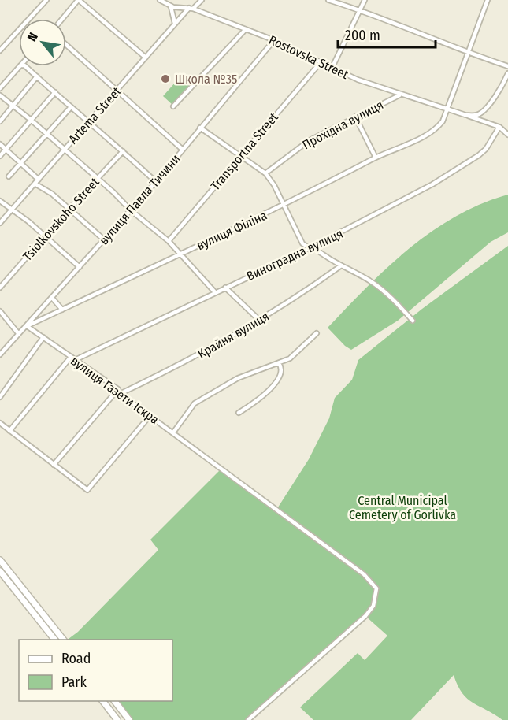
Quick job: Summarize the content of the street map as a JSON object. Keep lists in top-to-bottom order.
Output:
{
  "streets": {
    "street": [
      "Rostovska Street",
      "Artema Street",
      "Прохідна вулиця",
      "Transportna Street",
      "вулиця Павла Тичини",
      "Tsiolkovskoho Street",
      "вулиця Філіна",
      "Виноградна вулиця",
      "Крайня вулиця",
      "вулиця Газети Іскра"
    ]
  },
  "crossings": [
    ["Rostovska Street", "Artema Street"],
    ["Rostovska Street", "Прохідна вулиця"],
    ["Rostovska Street", "Transportna Street"],
    ["Rostovska Street", "вулиця Павла Тичини"],
    ["Rostovska Street", "вулиця Філіна"],
    ["вулиця Павла Тичини", "вулиця Філіна"],
    ["вулиця Павла Тичини", "вулиця Газети Іскра"],
    ["вулиця Філіна", "вулиця Газети Іскра"],
    ["Виноградна вулиця", "вулиця Газети Іскра"],
    ["Крайня вулиця", "вулиця Газети Іскра"]
  ],
  "parks": ["Central Municipal Cemetery of Gorlivka"],
  "places": ["Школа №35"],
  "legend": ["Road", "Park"],
  "scale_bar": "200 m",
  "north": "top left"
}
